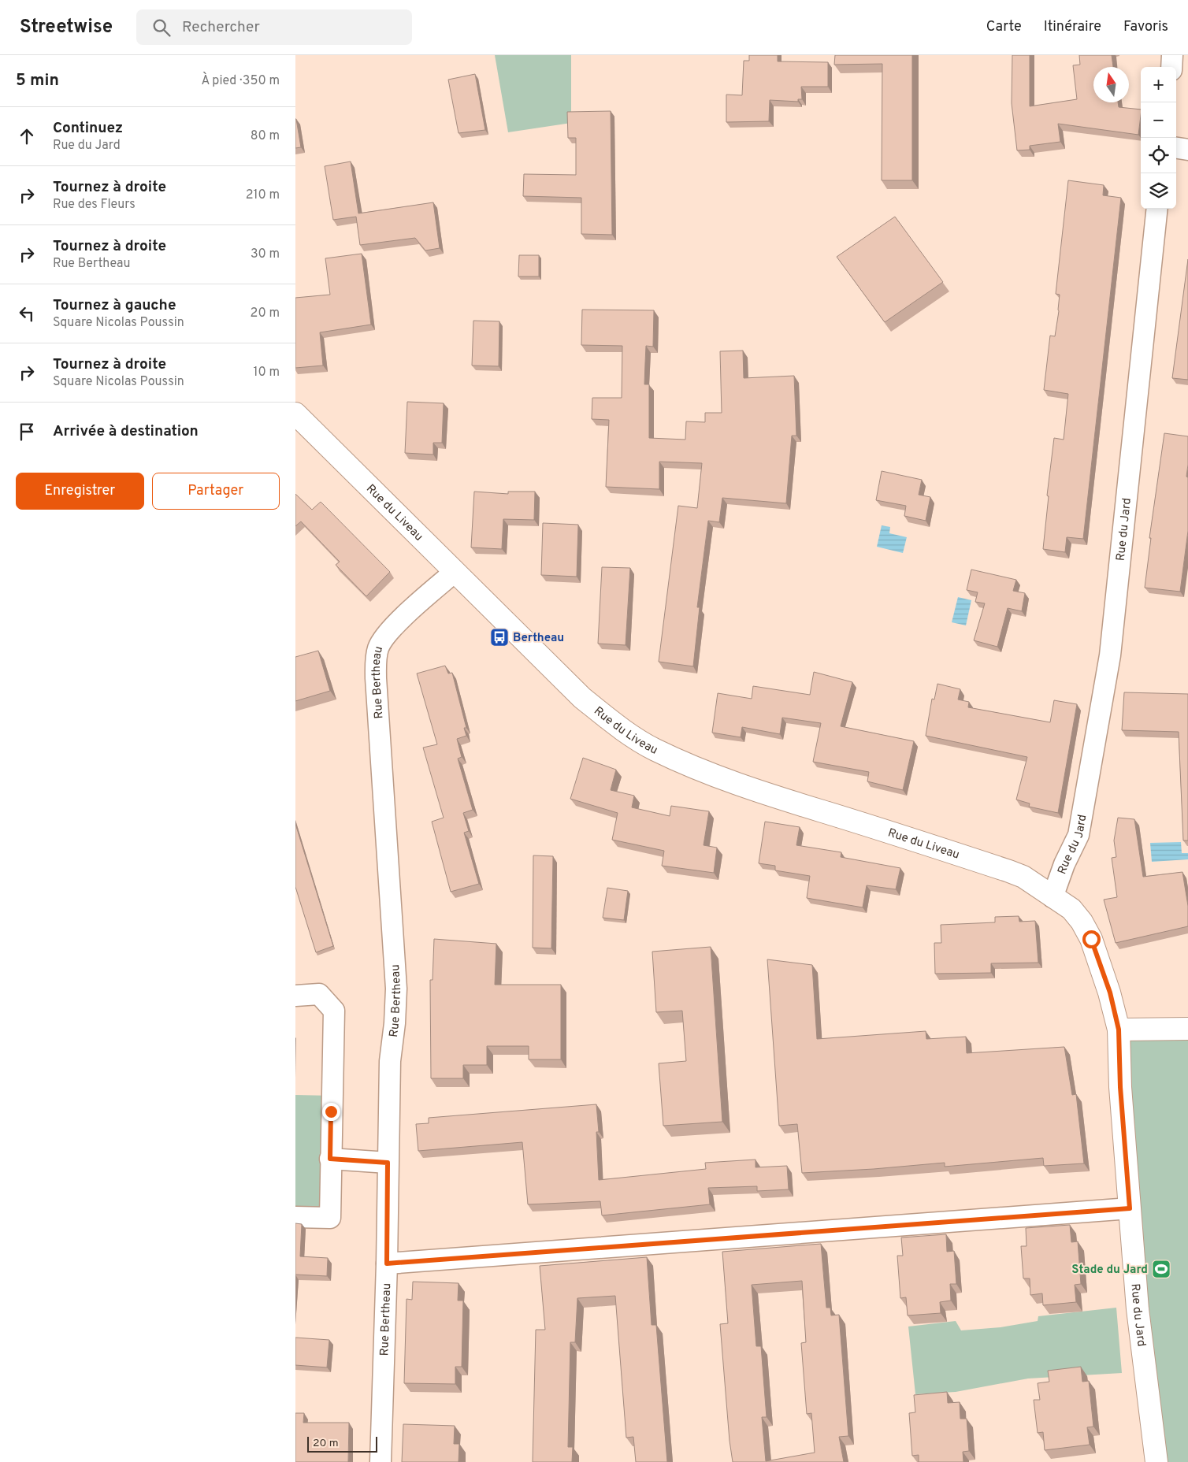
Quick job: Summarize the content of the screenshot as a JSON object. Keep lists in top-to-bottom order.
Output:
{
  "streets": {
    "street": ["Rue du Liveau", "Rue du Jard", "Rue Bertheau"]
  },
  "crossings": [
    ["Rue du Liveau", "Rue du Jard"],
    ["Rue du Liveau", "Rue Bertheau"]
  ],
  "places": {
    "bus stop": ["Bertheau"],
    "sports": ["Stade du Jard"]
  },
  "scale_bar": "20 m",
  "north": "top",
  "page": {
    "header": "Streetwise",
    "search": "Rechercher",
    "nav": ["Carte", "Itinéraire", "Favoris"],
    "heading": ["5 min", "À pied · 350 m"],
    "map_buttons": ["+", "−"],
    "list": [
      ["Continuez", "Rue du Jard", "80 m"],
      ["Tournez à droite", "Rue des Fleurs", "210 m"],
      ["Tournez à droite", "Rue Bertheau", "30 m"],
      ["Tournez à gauche", "Square Nicolas Poussin", "20 m"],
      ["Tournez à droite", "Square Nicolas Poussin", "10 m"],
      "Arrivée à destination"
    ],
    "buttons": ["Enregistrer", "Partager"],
    "scale": "20 m"
  }
}
